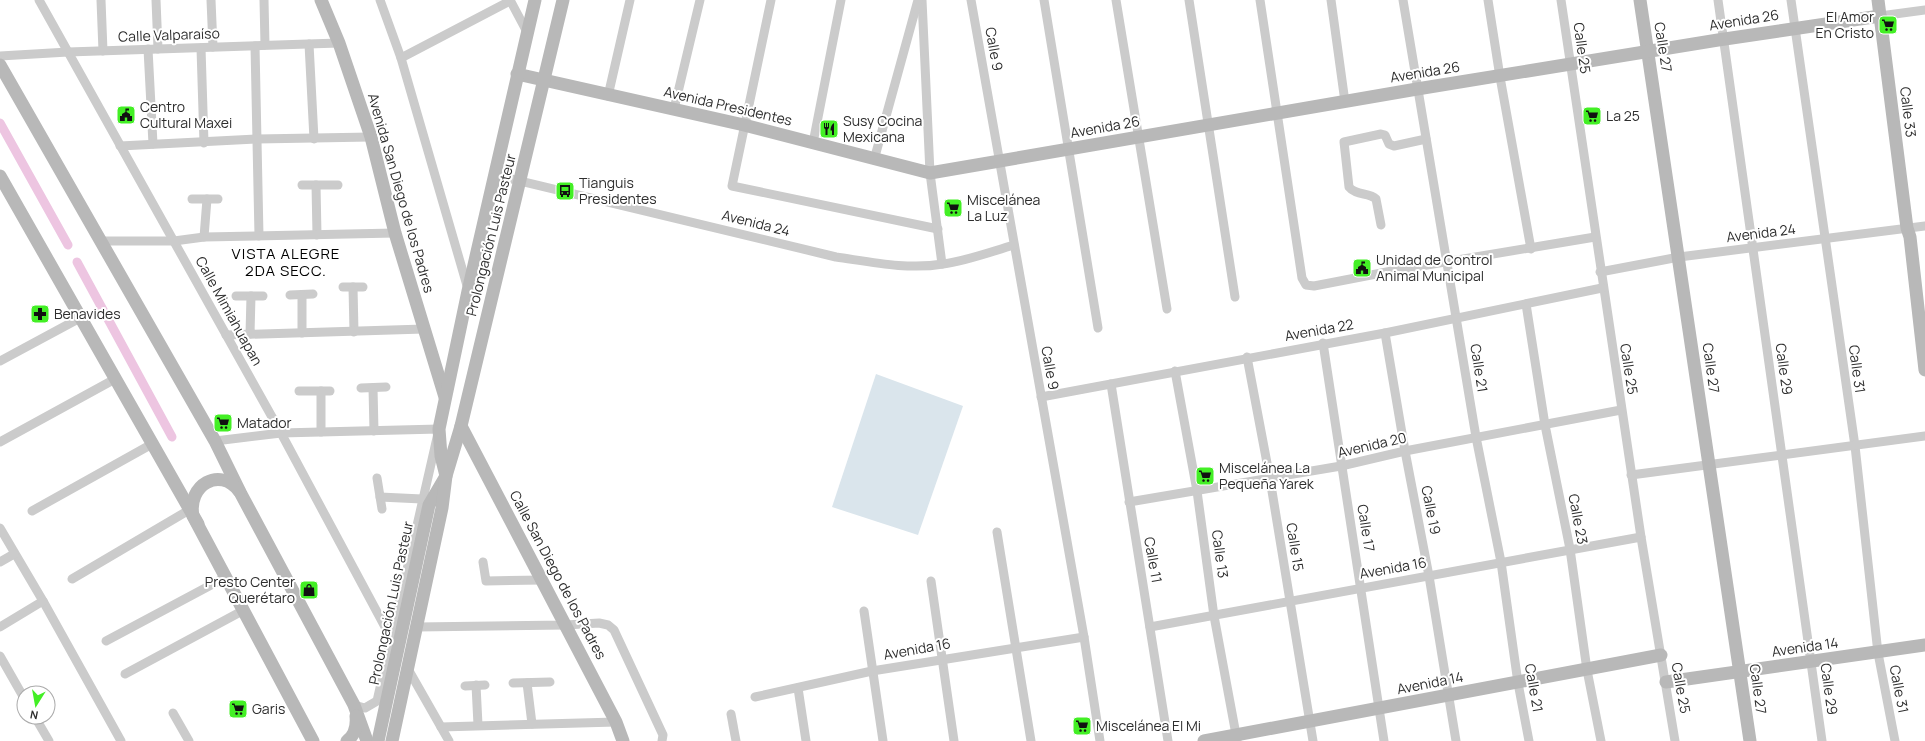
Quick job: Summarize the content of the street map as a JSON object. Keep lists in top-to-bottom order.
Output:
{
  "streets": {
    "main road": [
      "Avenida 26",
      "Calle 27",
      "Avenida Presidentes",
      "Calle 33",
      "Avenida San Diego de los Padres",
      "Prolongación Luis Pasteur",
      "Calle San Diego de los Padres",
      "Avenida 14"
    ],
    "street": [
      "Calle Valparaíso",
      "Calle 25",
      "Calle 9",
      "Avenida 24",
      "Calle Mimiahuapan",
      "Avenida 22",
      "Calle 21",
      "Calle 29",
      "Calle 31",
      "Avenida 20",
      "Calle 19",
      "Calle 23",
      "Calle 17",
      "Calle 15",
      "Calle 13",
      "Calle 11",
      "Avenida 16"
    ]
  },
  "crossings": [
    ["Avenida 26", "Calle 27"],
    ["Avenida 26", "Calle 25"],
    ["Avenida 26", "Calle 9"],
    ["Avenida 26", "Avenida Presidentes"],
    ["Avenida 26", "Calle 33"],
    ["Avenida 26", "Calle 21"],
    ["Avenida 26", "Calle 29"],
    ["Avenida 26", "Calle 31"],
    ["Calle Valparaíso", "Avenida San Diego de los Padres"],
    ["Calle Valparaíso", "Calle Mimiahuapan"],
    ["Calle 27", "Avenida 24"],
    ["Calle 27", "Avenida 14"],
    ["Calle 25", "Avenida 24"],
    ["Calle 25", "Avenida 22"],
    ["Calle 25", "Avenida 20"],
    ["Calle 25", "Avenida 16"],
    ["Calle 25", "Avenida 14"],
    ["Calle 9", "Avenida 24"],
    ["Calle 9", "Avenida 22"],
    ["Calle 9", "Avenida 16"],
    ["Avenida Presidentes", "Prolongación Luis Pasteur"],
    ["Calle 33", "Avenida 24"],
    ["Avenida San Diego de los Padres", "Prolongación Luis Pasteur"],
    ["Avenida 24", "Prolongación Luis Pasteur"],
    ["Avenida 24", "Calle 29"],
    ["Avenida 24", "Calle 31"],
    ["Prolongación Luis Pasteur", "Calle San Diego de los Padres"],
    ["Avenida 22", "Calle 21"],
    ["Avenida 22", "Calle 19"],
    ["Avenida 22", "Calle 23"],
    ["Avenida 22", "Calle 17"],
    ["Avenida 22", "Calle 15"],
    ["Avenida 22", "Calle 13"],
    ["Avenida 22", "Calle 11"],
    ["Calle 21", "Avenida 20"],
    ["Calle 21", "Avenida 16"],
    ["Calle 21", "Avenida 14"],
    ["Calle 29", "Avenida 14"],
    ["Calle 31", "Avenida 14"],
    ["Avenida 20", "Calle 19"],
    ["Avenida 20", "Calle 23"],
    ["Avenida 20", "Calle 17"],
    ["Avenida 20", "Calle 15"],
    ["Avenida 20", "Calle 13"],
    ["Avenida 20", "Calle 11"],
    ["Calle 19", "Avenida 16"],
    ["Calle 19", "Avenida 14"],
    ["Calle 23", "Avenida 16"],
    ["Calle 23", "Avenida 14"],
    ["Calle 17", "Avenida 16"],
    ["Calle 17", "Avenida 14"],
    ["Calle 15", "Avenida 16"],
    ["Calle 15", "Avenida 14"],
    ["Calle 13", "Avenida 16"],
    ["Calle 13", "Avenida 14"],
    ["Calle 11", "Avenida 16"]
  ],
  "districts": ["VISTA ALEGRE 2DA SECC."],
  "places": {
    "supermarket": [
      "El Amor En Cristo",
      "La 25",
      "Miscelánea La Luz",
      "Matador",
      "Miscelánea La Pequeña Yarek",
      "Garis",
      "Miscelánea El Mi"
    ],
    "public building": ["Centro Cultural Maxei", "Unidad de Control Animal Municipal"],
    "restaurant": ["Susy Cocina Mexicana"],
    "bus stop": ["Tianguis Presidentes"],
    "pharmacy": ["Benavides"],
    "shop": ["Presto Center Querétaro"]
  },
  "north": "bottom"
}
